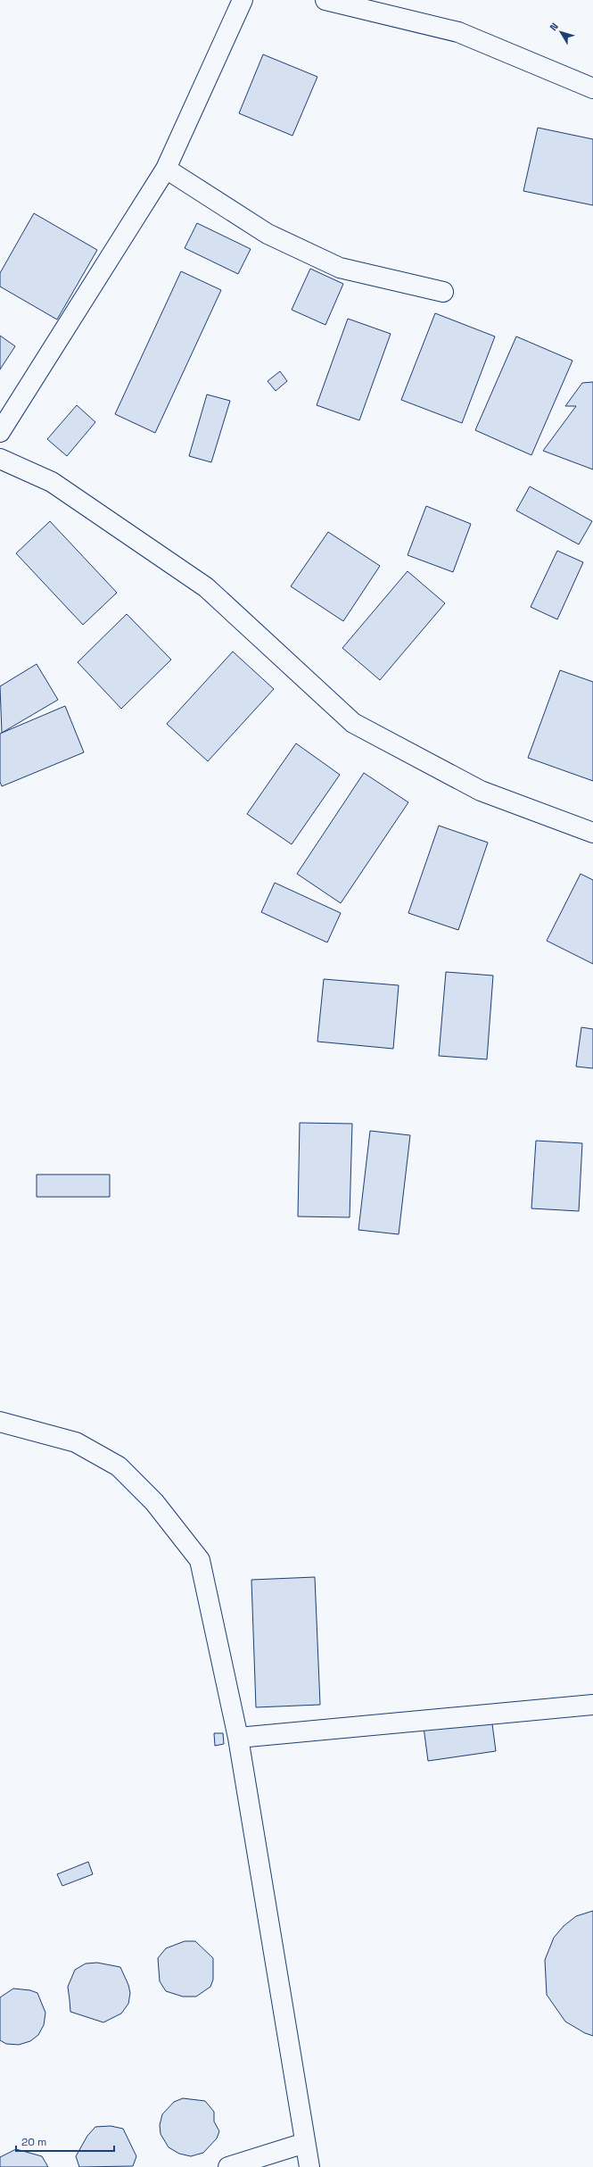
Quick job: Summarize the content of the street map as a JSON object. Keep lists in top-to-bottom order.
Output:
{
  "scale_bar": "20 m",
  "north": "top left"
}
